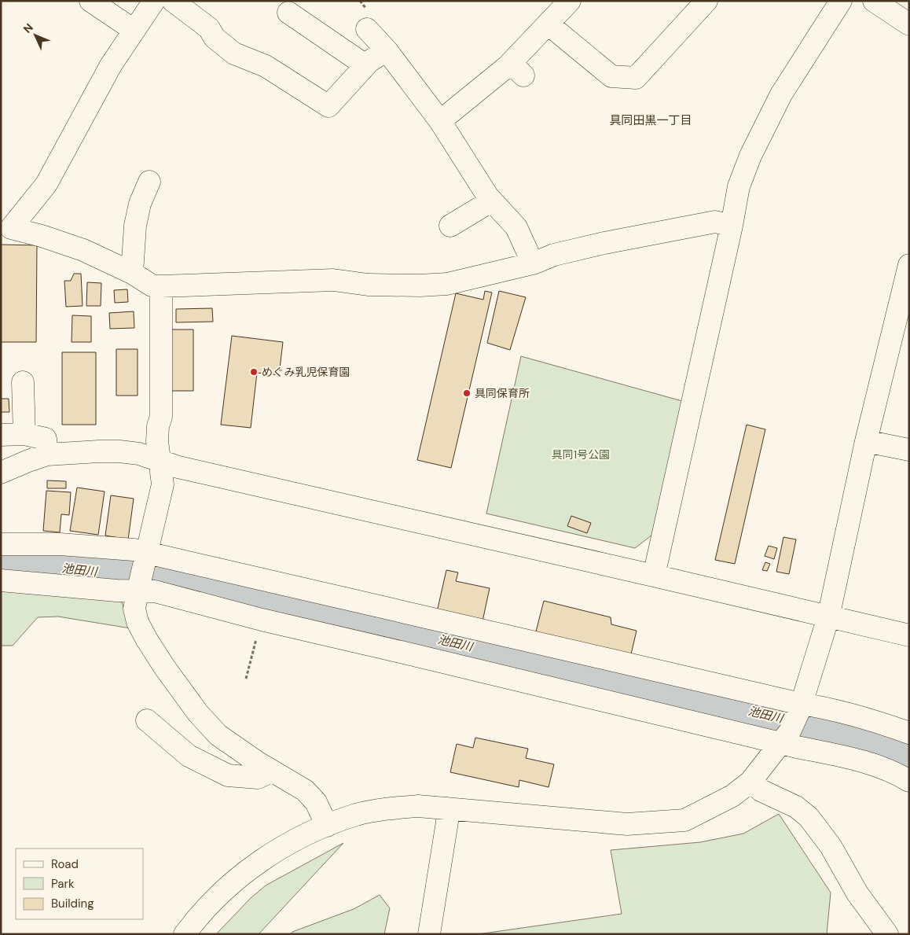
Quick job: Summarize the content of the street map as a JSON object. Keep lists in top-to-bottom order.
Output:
{
  "districts": ["具同田黒一丁目"],
  "water": ["池田川"],
  "parks": ["具同1号公園"],
  "places": ["めぐみ乳児保育園", "具同保育所"],
  "legend": ["Road", "Park", "Building"],
  "north": "top left"
}
